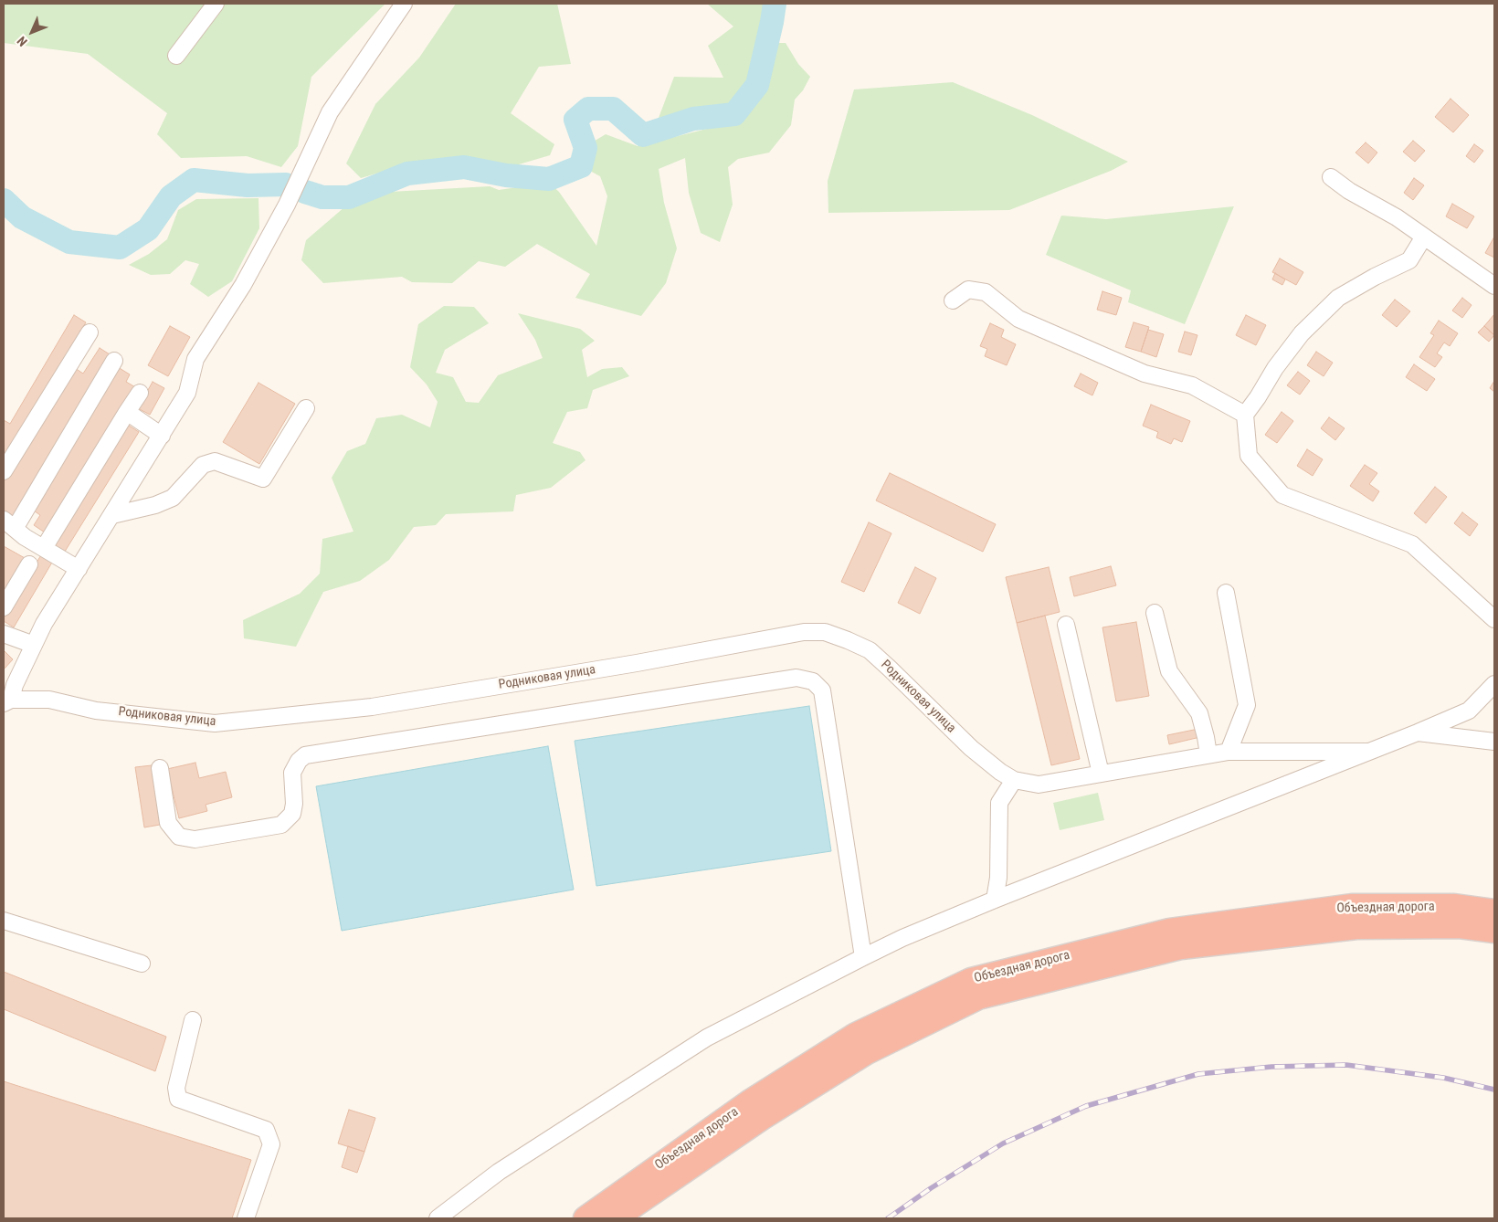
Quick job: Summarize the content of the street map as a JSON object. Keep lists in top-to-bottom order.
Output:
{
  "streets": {
    "highway": ["Объездная дорога"],
    "street": ["Родниковая улица"]
  },
  "north": "bottom left"
}
